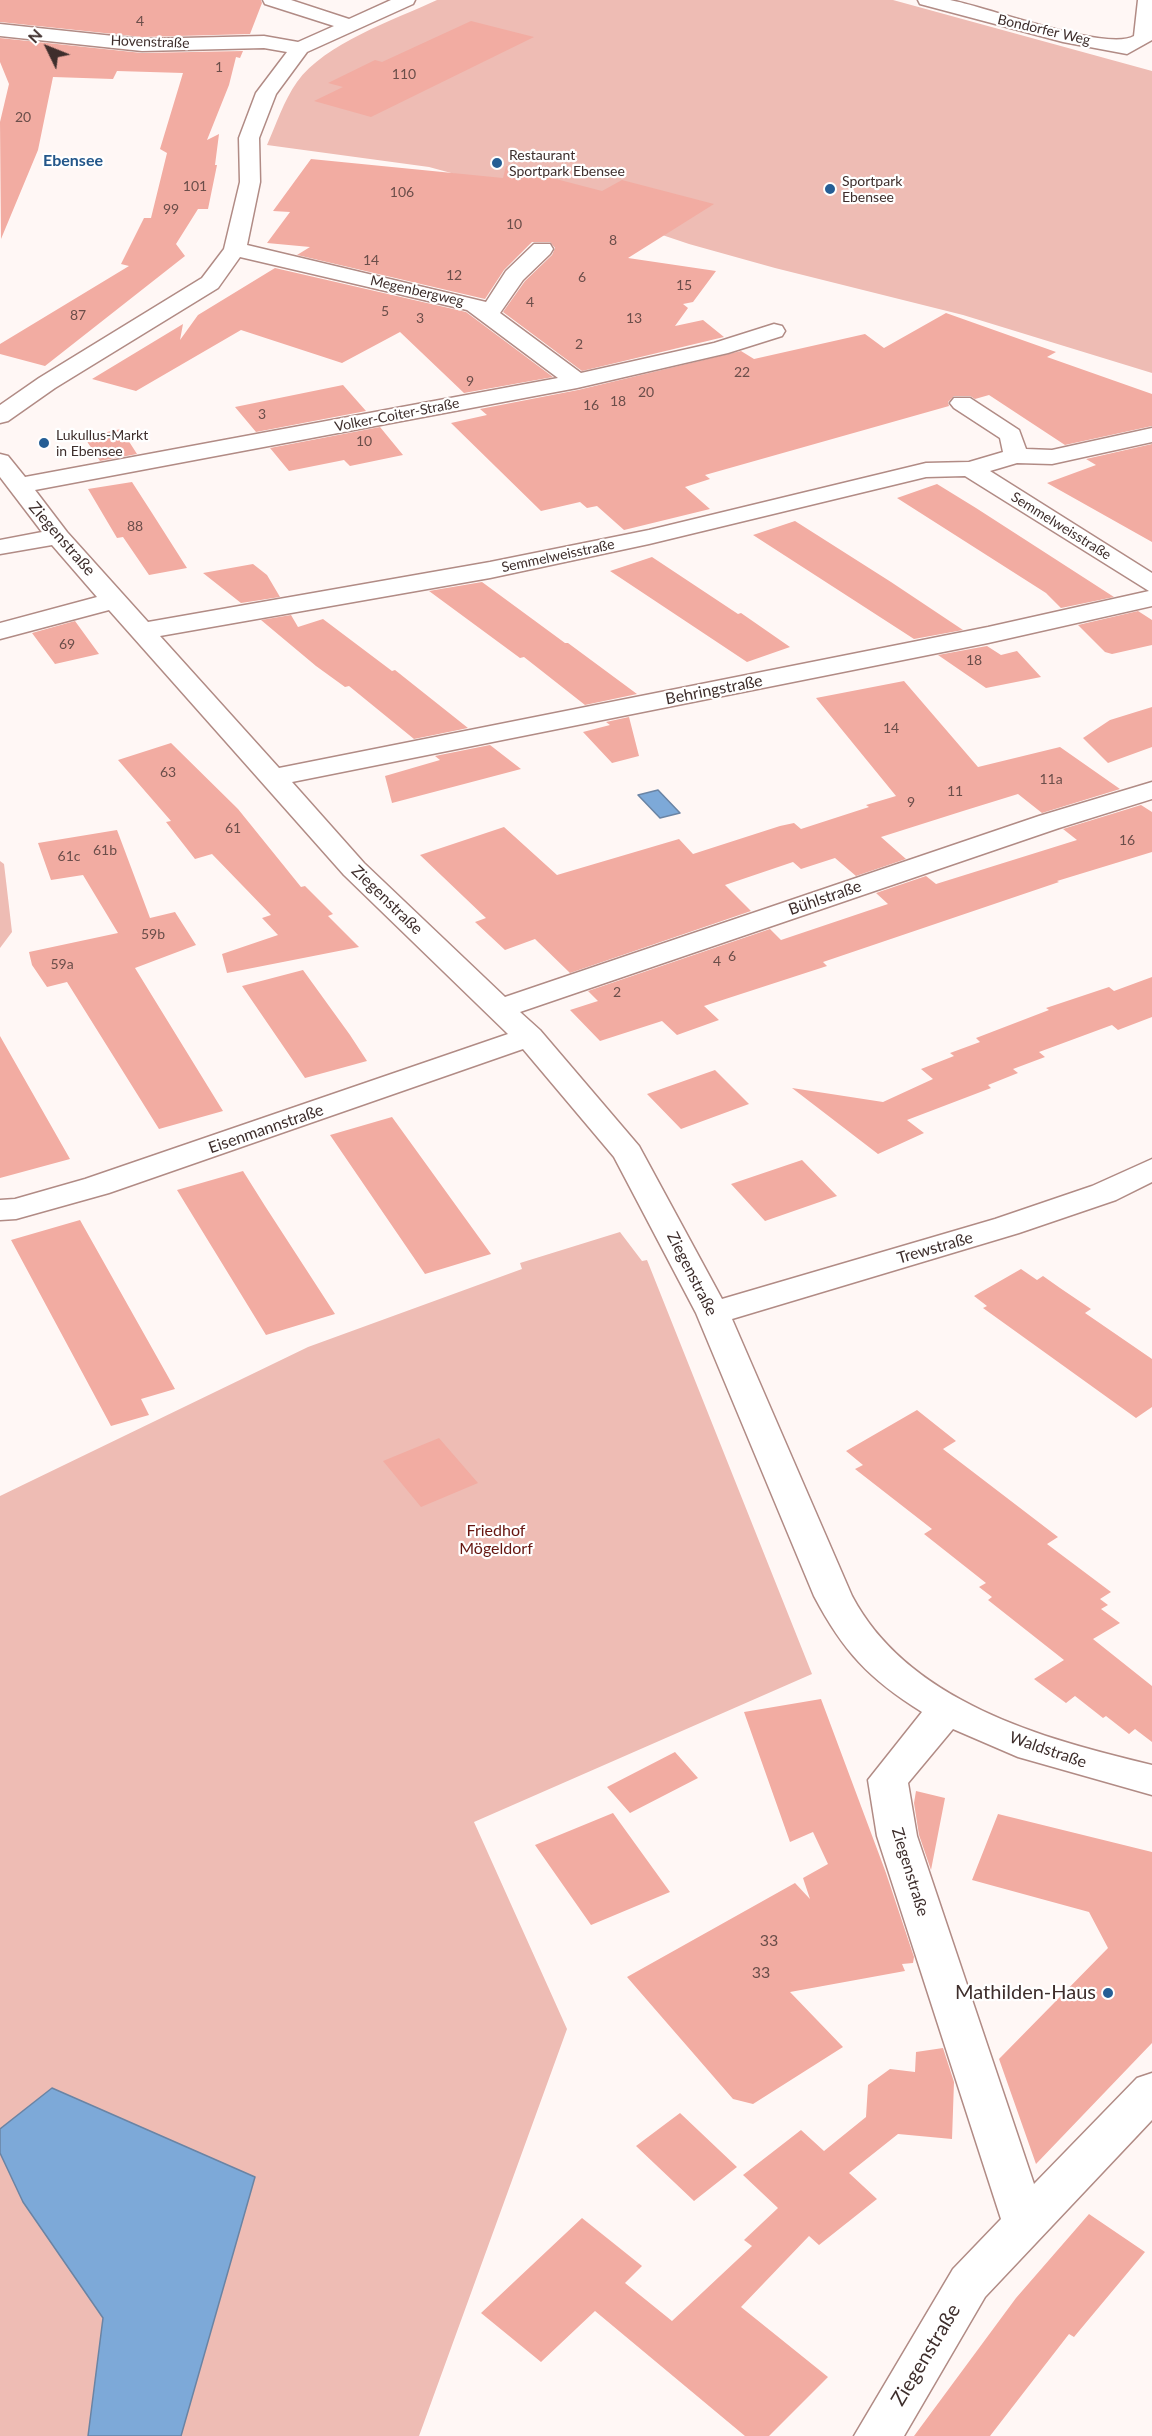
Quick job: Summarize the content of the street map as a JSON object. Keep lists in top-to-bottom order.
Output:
{
  "streets": {
    "street": [
      "Bondorfer Weg",
      "Hovenstraße",
      "Megenbergweg",
      "Volker-Coiter-Straße",
      "Semmelweisstraße",
      "Ziegenstraße",
      "Behringstraße",
      "Bühlstraße",
      "Eisenmannstraße",
      "Trewstraße",
      "Waldstraße"
    ]
  },
  "crossings": [
    ["Megenbergweg", "Volker-Coiter-Straße"],
    ["Volker-Coiter-Straße", "Ziegenstraße"],
    ["Semmelweisstraße", "Ziegenstraße"],
    ["Ziegenstraße", "Behringstraße"],
    ["Ziegenstraße", "Bühlstraße"],
    ["Ziegenstraße", "Eisenmannstraße"],
    ["Ziegenstraße", "Trewstraße"],
    ["Ziegenstraße", "Waldstraße"]
  ],
  "districts": ["Ebensee"],
  "parks": ["Friedhof Mögeldorf"],
  "places": [
    "Restaurant Sportpark Ebensee",
    "Sportpark Ebensee",
    "Lukullus-Markt in Ebensee",
    "Mathilden-Haus"
  ],
  "house_numbers": [
    "4",
    "1",
    "110",
    "20",
    "101",
    "106",
    "99",
    "10",
    "8",
    "14",
    "12",
    "6",
    "15",
    "4",
    "5",
    "87",
    "3",
    "13",
    "2",
    "22",
    "9",
    "20",
    "18",
    "16",
    "3",
    "10",
    "88",
    "69",
    "18",
    "14",
    "63",
    "11a",
    "11",
    "9",
    "61",
    "16",
    "61b",
    "61c",
    "59b",
    "6",
    "4",
    "59a",
    "2",
    "33",
    "33"
  ],
  "north": "top left"
}
